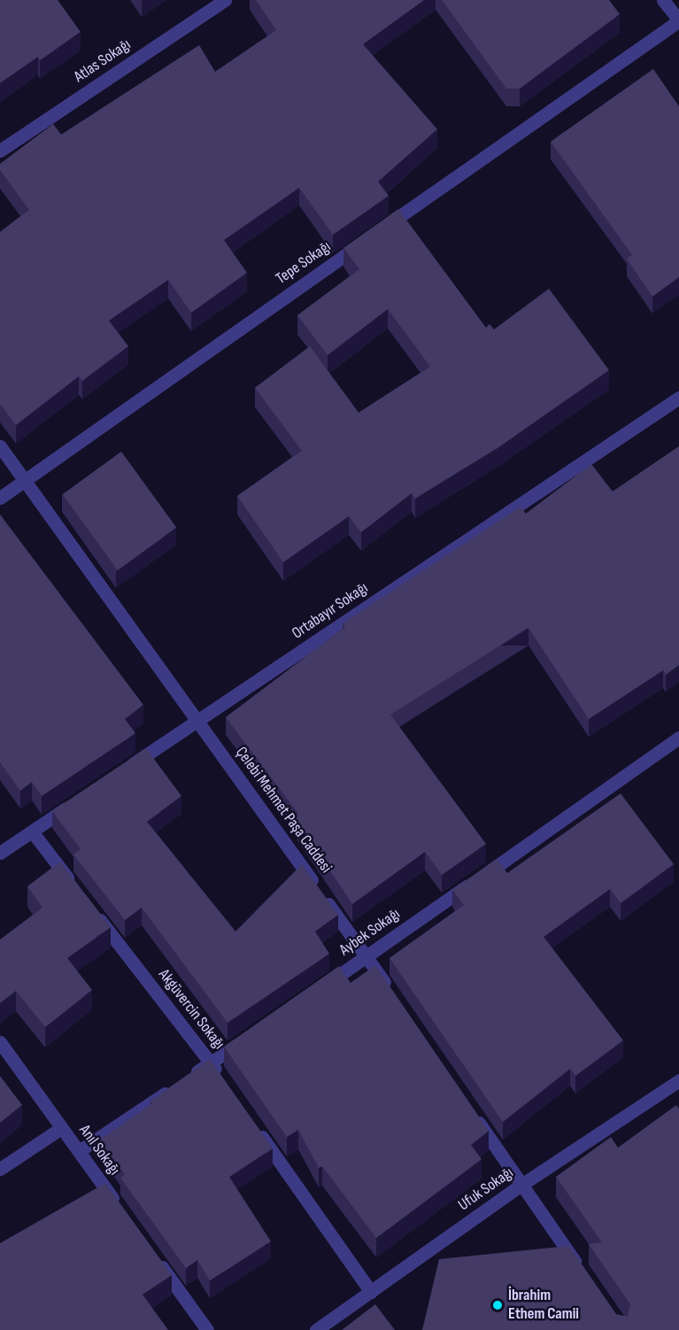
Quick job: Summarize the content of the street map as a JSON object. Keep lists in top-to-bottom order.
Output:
{
  "streets": {
    "street": [
      "Atlas Sokağı",
      "Tepe Sokağı",
      "Ortabayır Sokağı",
      "Çelebi Mehmet Paşa Caddesi",
      "Aybek Sokağı",
      "Akgüvercin Sokağı",
      "Anıl Sokağı",
      "Ufuk Sokağı"
    ]
  },
  "crossings": [
    ["Tepe Sokağı", "Çelebi Mehmet Paşa Caddesi"],
    ["Ortabayır Sokağı", "Çelebi Mehmet Paşa Caddesi"],
    ["Çelebi Mehmet Paşa Caddesi", "Aybek Sokağı"]
  ],
  "places": ["İbrahim Ethem Camii"]
}
